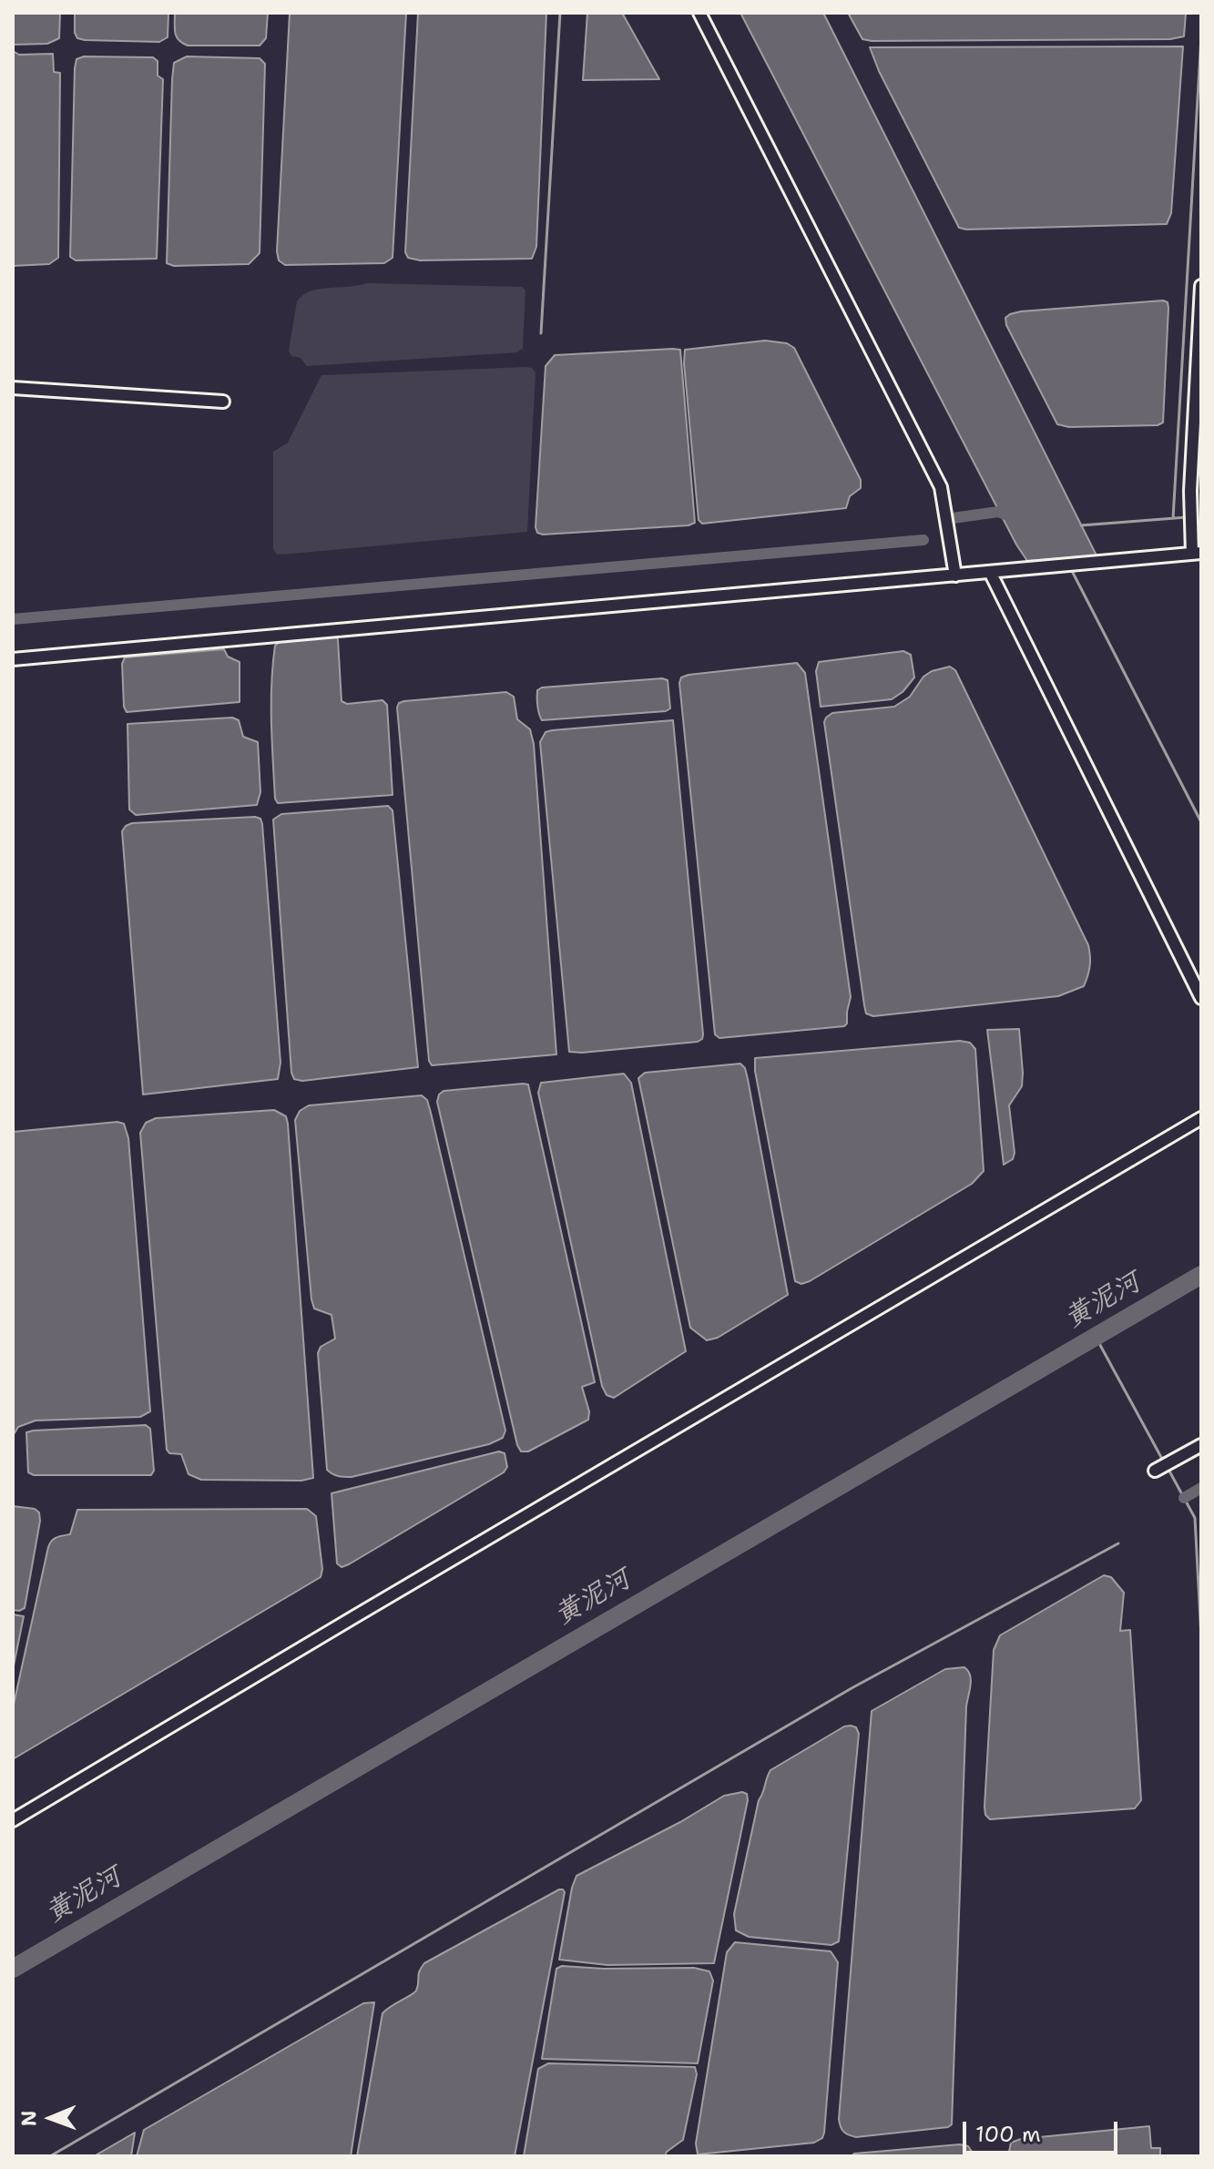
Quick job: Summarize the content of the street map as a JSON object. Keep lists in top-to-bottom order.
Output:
{
  "water": ["黄泥河"],
  "scale_bar": "100 m",
  "north": "left"
}
